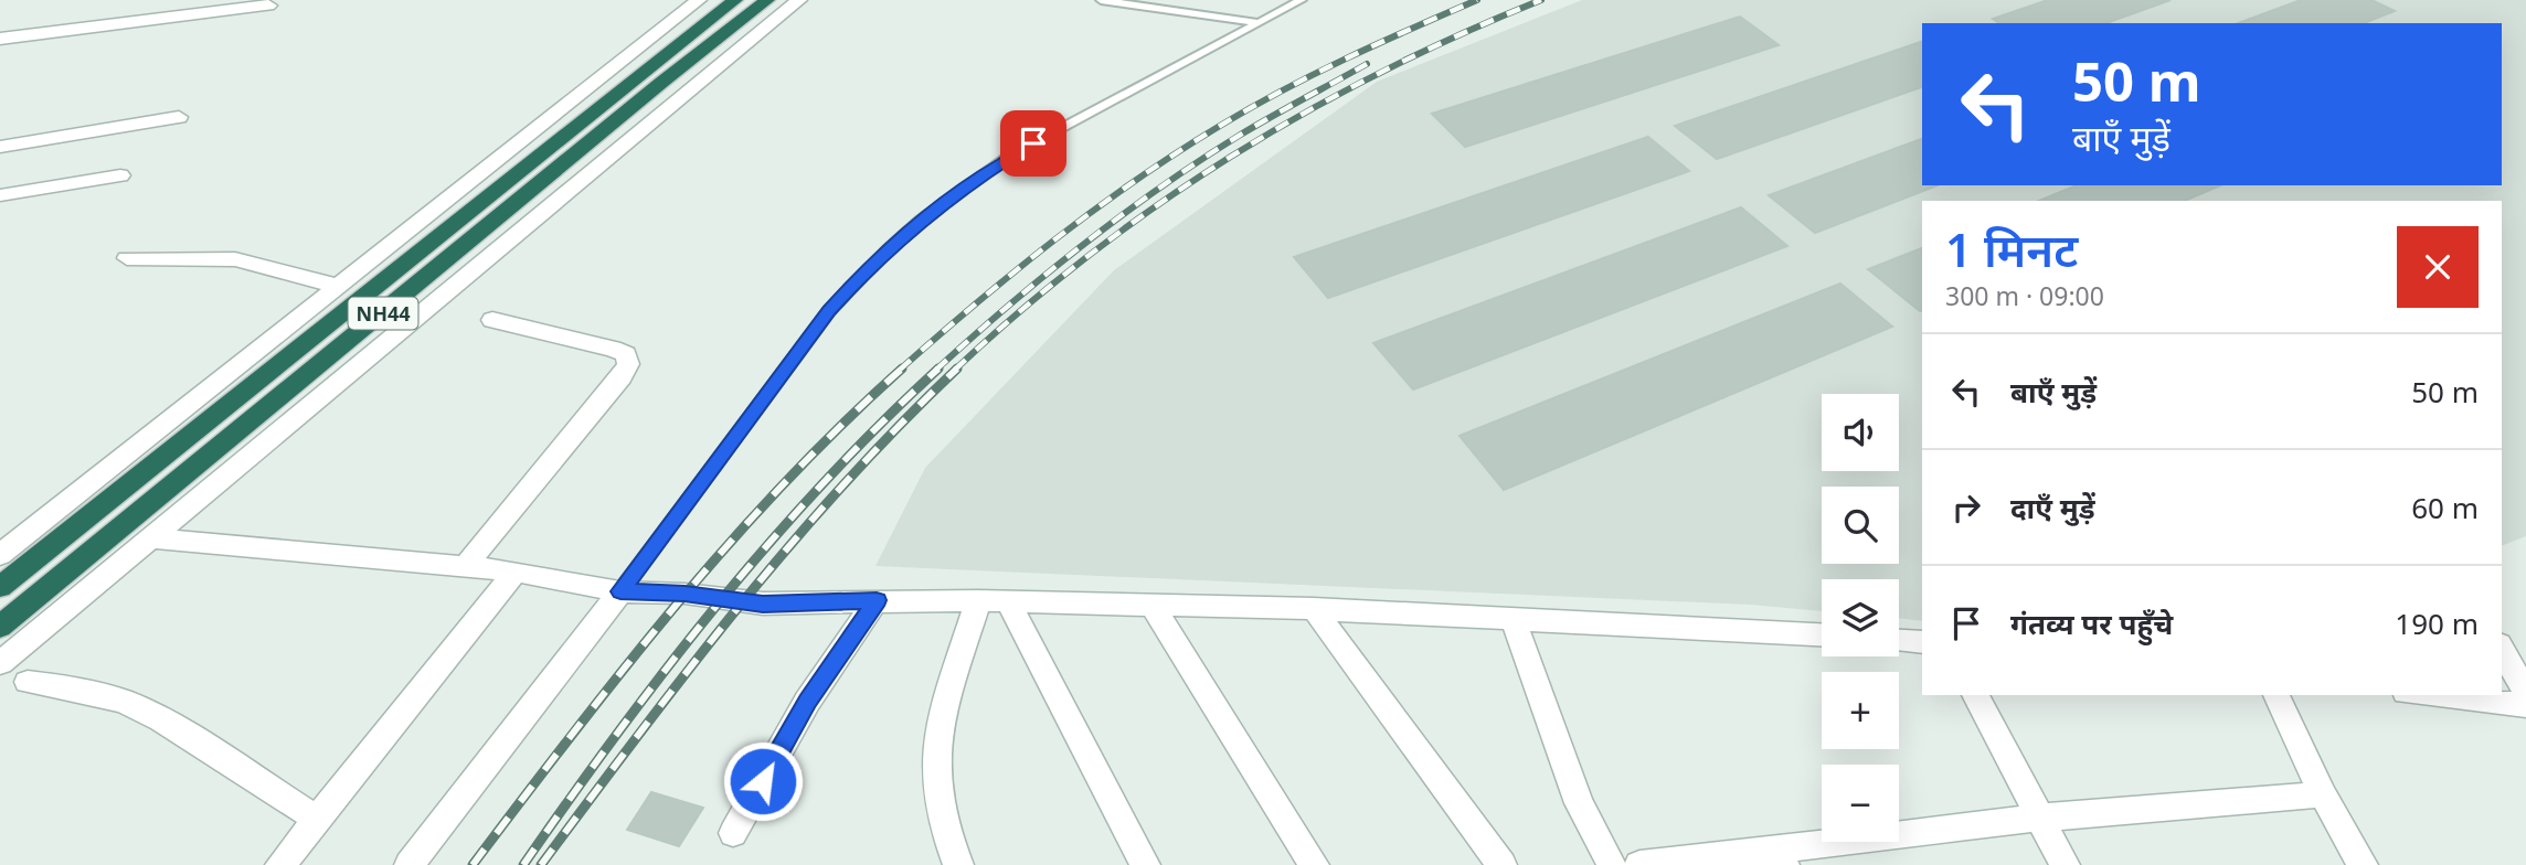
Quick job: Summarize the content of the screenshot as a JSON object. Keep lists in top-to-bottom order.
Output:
{
  "streets": {
    "highway": ["NH44"]
  },
  "page": {
    "turn": ["50 m", "बाएँ मुड़ें"],
    "heading": ["1 मिनट", "300 m · 09:00"],
    "list": [
      {
        "name": "बाएँ मुड़ें",
        "value": "50 m"
      },
      {
        "name": "दाएँ मुड़ें",
        "value": "60 m"
      },
      {
        "name": "गंतव्य पर पहुँचे",
        "value": "190 m"
      }
    ],
    "map_buttons": ["+", "−"]
  }
}
